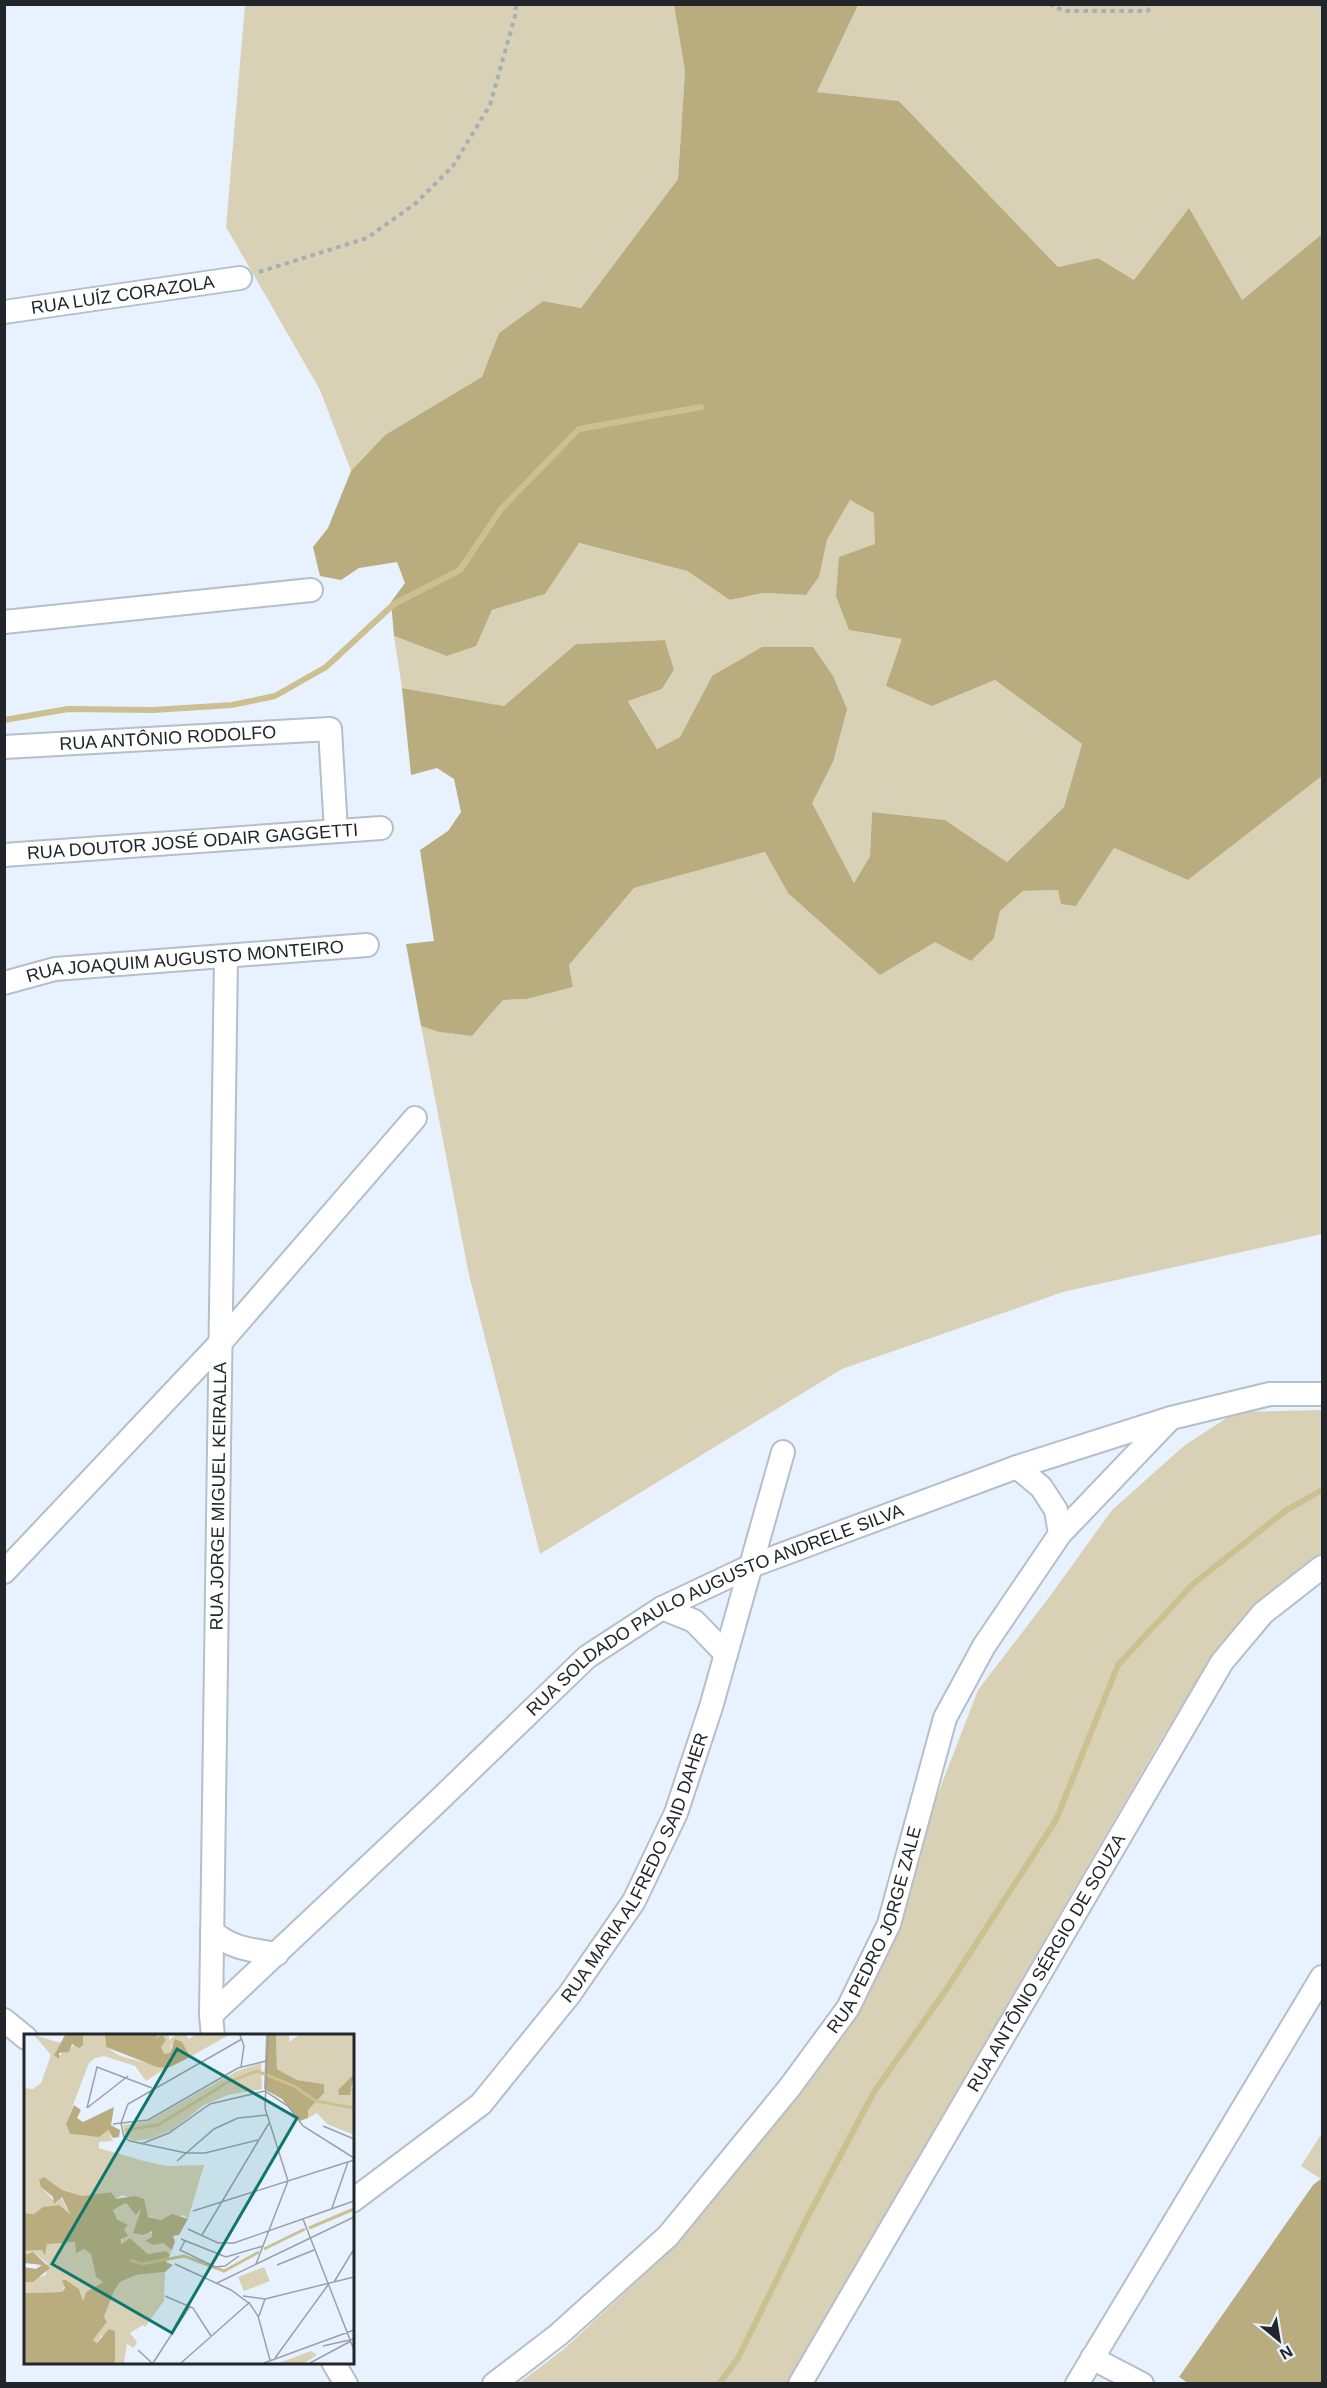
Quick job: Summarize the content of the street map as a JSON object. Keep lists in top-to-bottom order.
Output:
{
  "streets": {
    "street": [
      "RUA LUÍZ CORAZOLA",
      "RUA ANTÔNIO RODOLFO",
      "RUA DOUTOR JOSÉ ODAIR GAGGETTI",
      "RUA JOAQUIM AUGUSTO MONTEIRO",
      "RUA JORGE MIGUEL KEIRALLA",
      "RUA SOLDADO PAULO AUGUSTO ANDRELE SILVA",
      "RUA MARIA ALFREDO SAID DAHER",
      "RUA PEDRO JORGE ZALE",
      "RUA ANTÔNIO SÉRGIO DE SOUZA"
    ]
  },
  "crossings": [
    ["RUA ANTÔNIO RODOLFO", "RUA DOUTOR JOSÉ ODAIR GAGGETTI"],
    ["RUA JOAQUIM AUGUSTO MONTEIRO", "RUA JORGE MIGUEL KEIRALLA"],
    ["RUA JORGE MIGUEL KEIRALLA", "RUA SOLDADO PAULO AUGUSTO ANDRELE SILVA"],
    ["RUA SOLDADO PAULO AUGUSTO ANDRELE SILVA", "RUA MARIA ALFREDO SAID DAHER"],
    ["RUA SOLDADO PAULO AUGUSTO ANDRELE SILVA", "RUA PEDRO JORGE ZALE"]
  ],
  "north": "bottom right"
}
